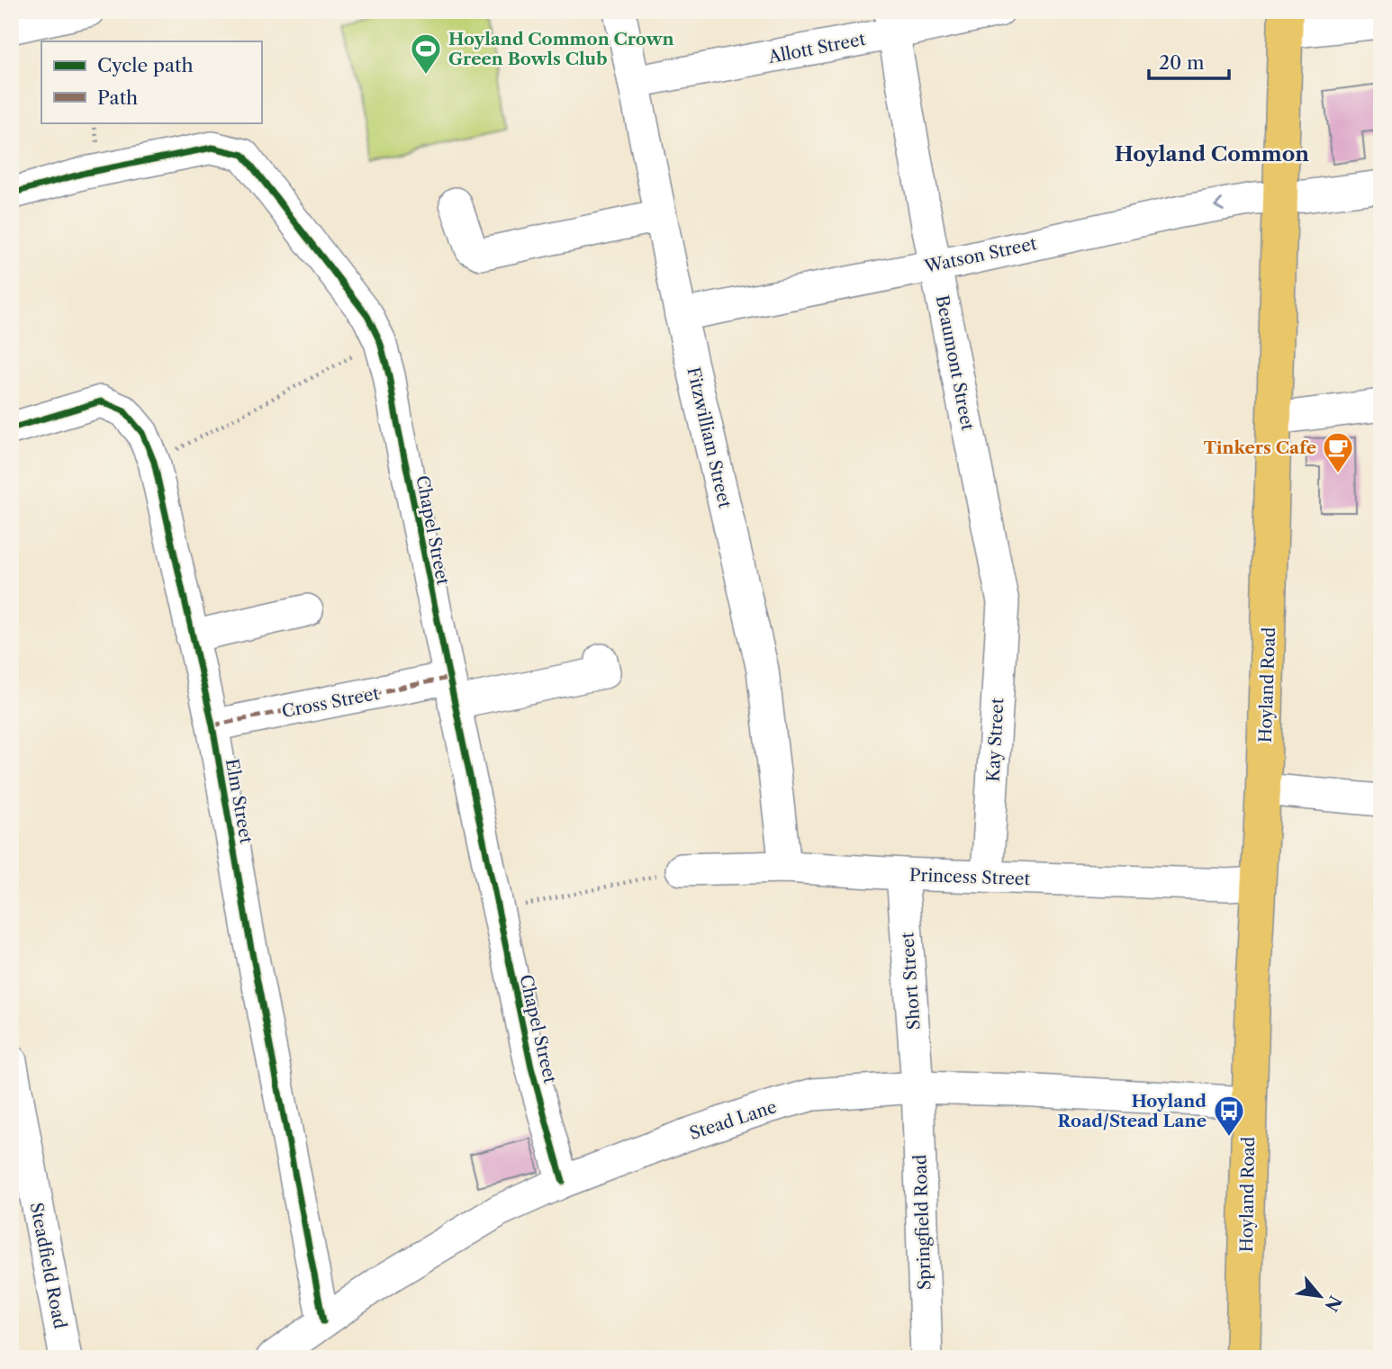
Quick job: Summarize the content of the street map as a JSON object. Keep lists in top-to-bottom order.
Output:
{
  "streets": {
    "main road": ["Hoyland Road"],
    "street": [
      "Allott Street",
      "Watson Street",
      "Beaumont Street",
      "Fitzwilliam Street",
      "Chapel Street",
      "Cross Street",
      "Kay Street",
      "Elm Street",
      "Princess Street",
      "Short Street",
      "Stead Lane",
      "Springfield Road",
      "Steadfield Road"
    ]
  },
  "crossings": [
    ["Allott Street", "Beaumont Street"],
    ["Allott Street", "Fitzwilliam Street"],
    ["Watson Street", "Beaumont Street"],
    ["Watson Street", "Fitzwilliam Street"],
    ["Watson Street", "Hoyland Road"],
    ["Beaumont Street", "Kay Street"],
    ["Fitzwilliam Street", "Princess Street"],
    ["Chapel Street", "Cross Street"],
    ["Chapel Street", "Stead Lane"],
    ["Hoyland Road", "Princess Street"],
    ["Hoyland Road", "Stead Lane"],
    ["Cross Street", "Elm Street"],
    ["Kay Street", "Princess Street"],
    ["Elm Street", "Stead Lane"],
    ["Princess Street", "Short Street"],
    ["Short Street", "Stead Lane"],
    ["Short Street", "Springfield Road"],
    ["Stead Lane", "Springfield Road"]
  ],
  "one_way": ["Watson Street"],
  "districts": ["Hoyland Common"],
  "places": {
    "sports": ["Hoyland Common Crown Green Bowls Club"],
    "cafe": ["Tinkers Cafe"],
    "bus stop": ["Hoyland Road/Stead Lane"]
  },
  "legend": ["Cycle path", "Path"],
  "scale_bar": "20 m",
  "north": "bottom right"
}
